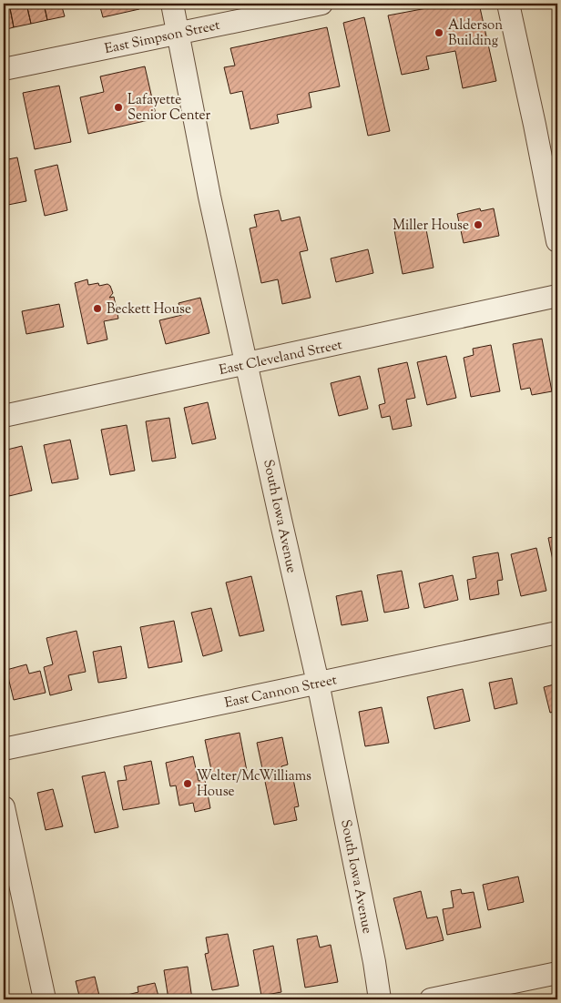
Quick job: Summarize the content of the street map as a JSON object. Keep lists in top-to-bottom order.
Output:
{
  "streets": {
    "street": [
      "East Simpson Street",
      "East Cleveland Street",
      "South Iowa Avenue",
      "East Cannon Street"
    ]
  },
  "crossings": [
    ["East Simpson Street", "South Iowa Avenue"],
    ["East Cleveland Street", "South Iowa Avenue"],
    ["South Iowa Avenue", "East Cannon Street"]
  ],
  "places": [
    "Alderson Building",
    "Lafayette Senior Center",
    "Miller House",
    "Beckett House",
    "Welter/McWilliams House"
  ]
}
